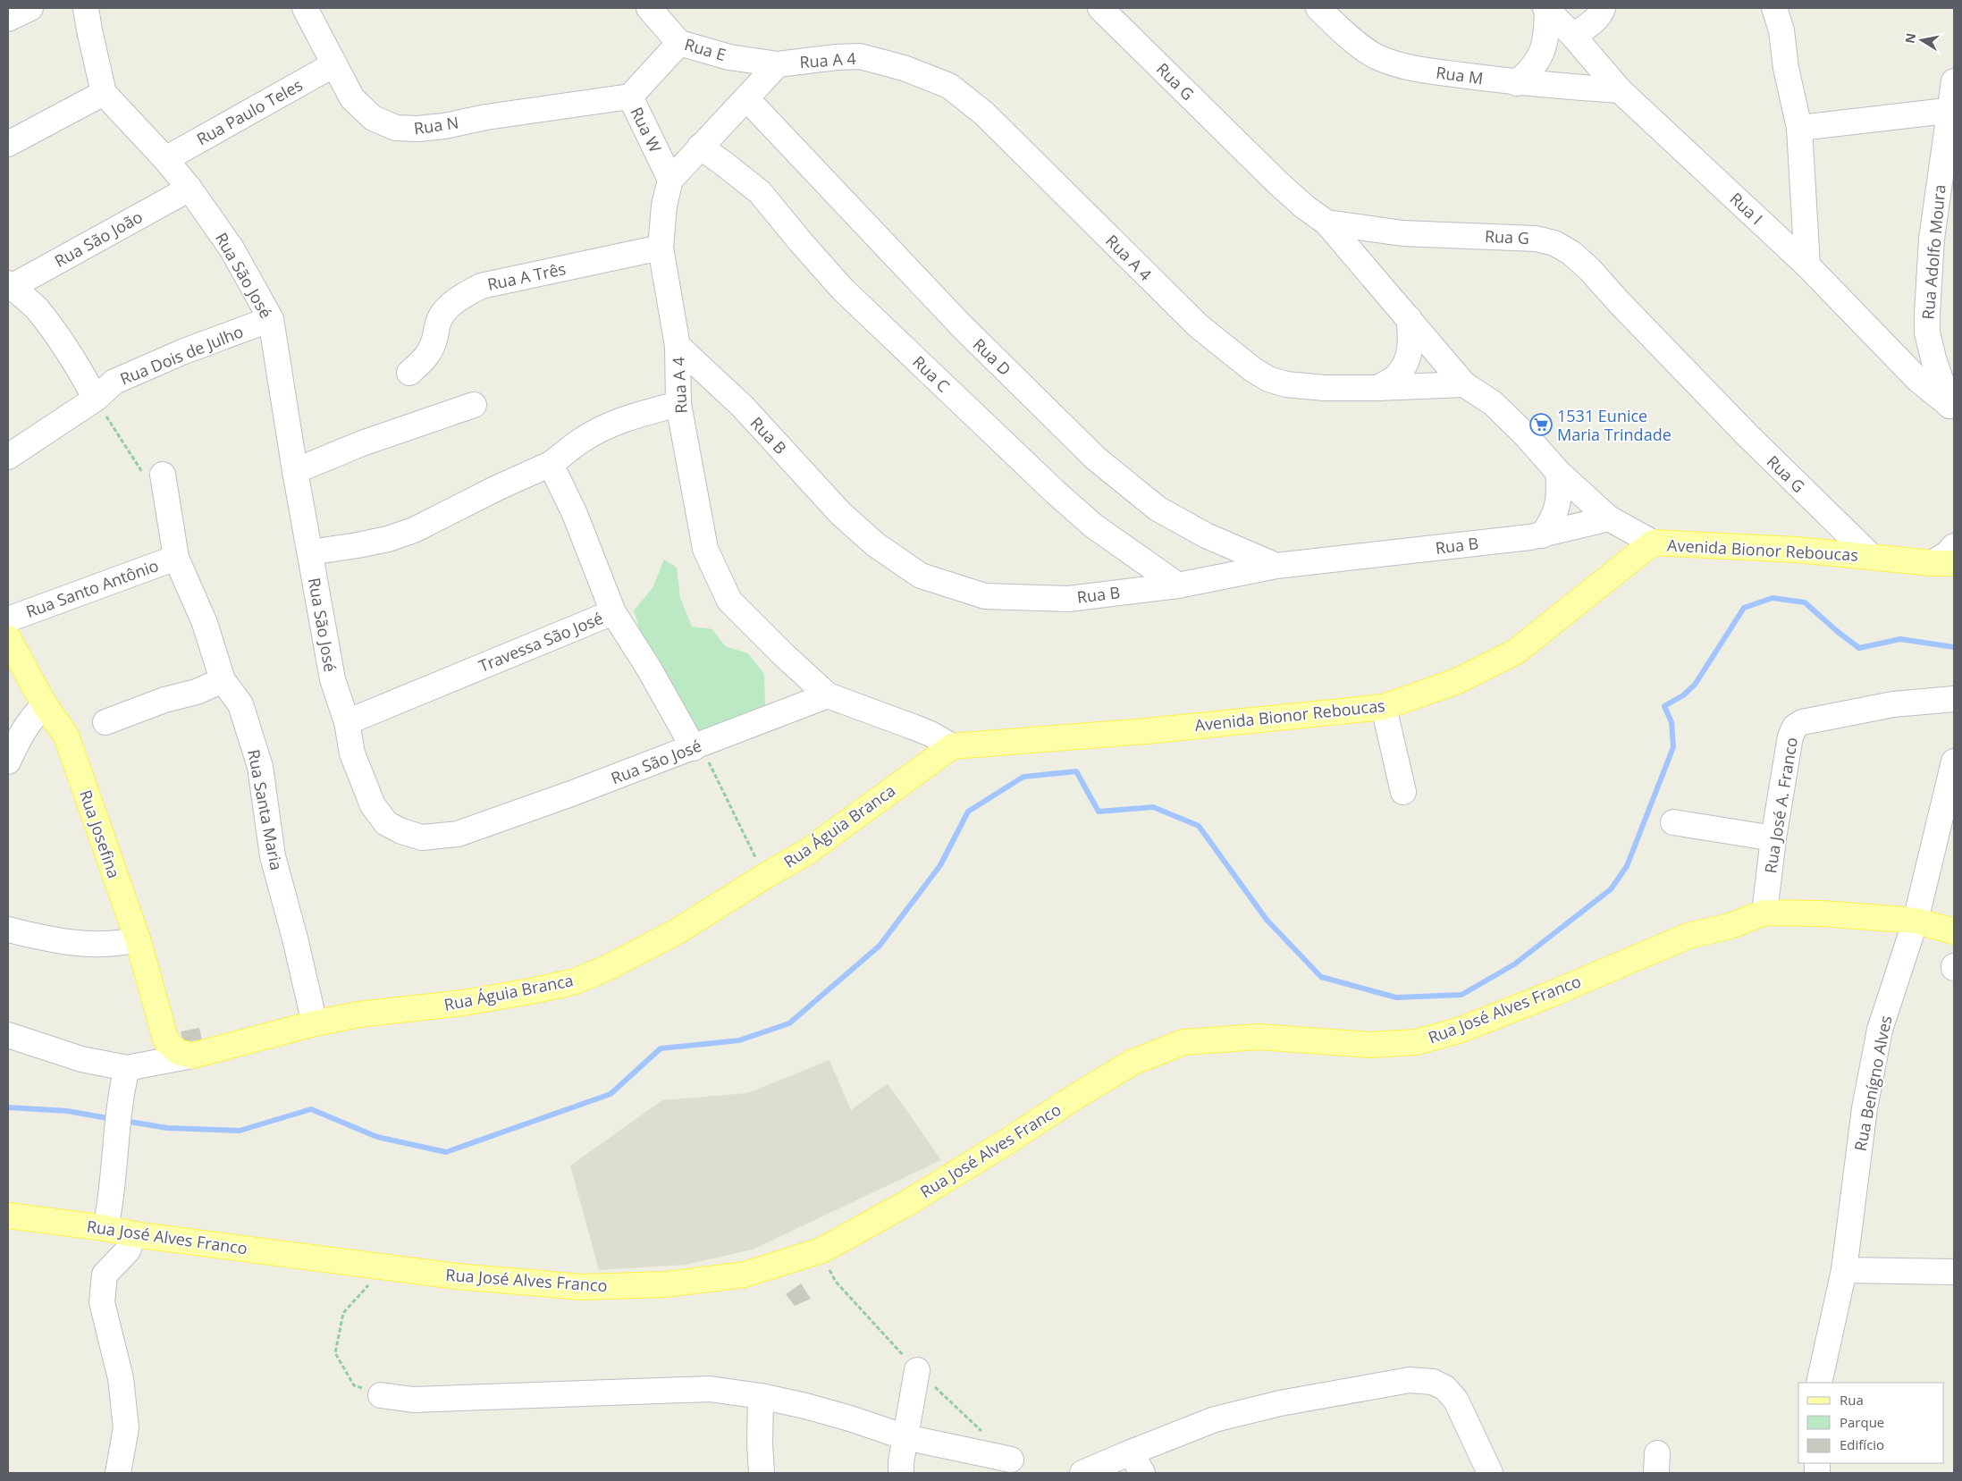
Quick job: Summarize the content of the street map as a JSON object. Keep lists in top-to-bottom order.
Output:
{
  "streets": {
    "main road": [
      "Avenida Bionor Reboucas",
      "Rua Águia Branca",
      "Rua Josefina",
      "Rua José Alves Franco"
    ],
    "street": [
      "Rua E",
      "Rua A 4",
      "Rua M",
      "Rua G",
      "Rua Paulo Teles",
      "Rua N",
      "Rua W",
      "Rua I",
      "Rua São João",
      "Rua Adolfo Moura",
      "Rua São José",
      "Rua A Três",
      "Rua Dois de Julho",
      "Rua D",
      "Rua C",
      "Rua B",
      "Rua Santo Antônio",
      "Travessa São José",
      "Rua José A. Franco",
      "Rua Santa Maria",
      "Rua Benígno Alves"
    ]
  },
  "crossings": [
    ["Rua E", "Rua A 4"],
    ["Rua E", "Rua W"],
    ["Rua A 4", "Rua W"],
    ["Rua A 4", "Rua São José"],
    ["Rua A 4", "Rua A Três"],
    ["Rua A 4", "Rua D"],
    ["Rua A 4", "Rua C"],
    ["Rua A 4", "Rua B"],
    ["Rua M", "Rua I"],
    ["Rua G", "Avenida Bionor Reboucas"],
    ["Rua Paulo Teles", "Rua N"],
    ["Rua Paulo Teles", "Rua São José"],
    ["Rua N", "Rua W"],
    ["Rua I", "Rua Adolfo Moura"],
    ["Rua São João", "Rua São José"],
    ["Rua São José", "Rua Dois de Julho"],
    ["Rua São José", "Travessa São José"],
    ["Rua D", "Rua B"],
    ["Rua C", "Rua B"],
    ["Avenida Bionor Reboucas", "Rua Águia Branca"],
    ["Rua Santo Antônio", "Rua Santa Maria"],
    ["Rua José A. Franco", "Rua José Alves Franco"],
    ["Rua Santa Maria", "Rua Águia Branca"],
    ["Rua Águia Branca", "Rua Josefina"],
    ["Rua José Alves Franco", "Rua Benígno Alves"]
  ],
  "places": {
    "supermarket": ["1531 Eunice Maria Trindade"]
  },
  "legend": ["Rua", "Parque", "Edifício"],
  "north": "left"
}
